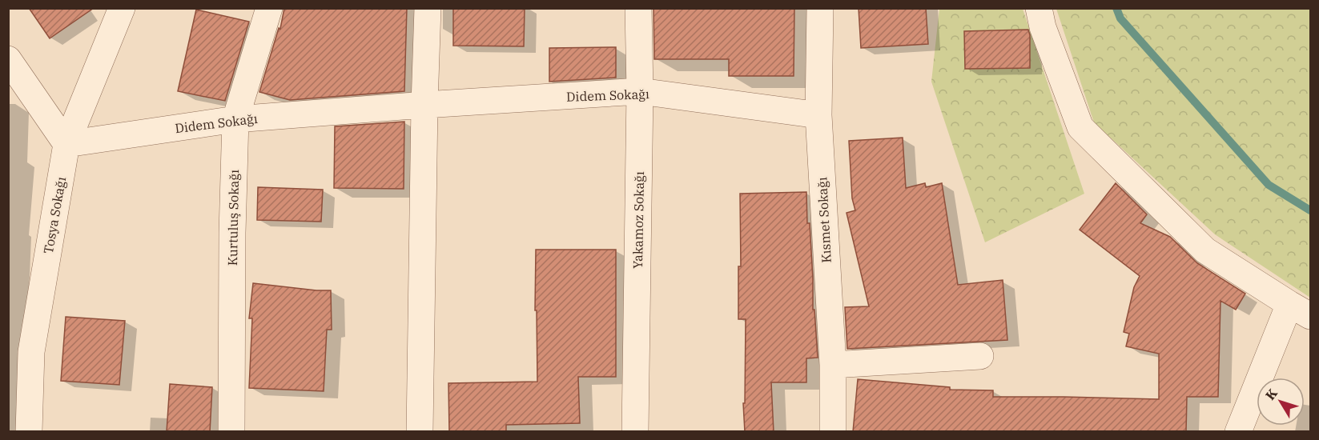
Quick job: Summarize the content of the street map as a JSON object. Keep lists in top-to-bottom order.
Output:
{
  "streets": {
    "street": [
      "Didem Sokağı",
      "Tosya Sokağı",
      "Kurtuluş Sokağı",
      "Yakamoz Sokağı",
      "Kısmet Sokağı"
    ]
  },
  "crossings": [
    ["Didem Sokağı", "Tosya Sokağı"],
    ["Didem Sokağı", "Kurtuluş Sokağı"],
    ["Didem Sokağı", "Yakamoz Sokağı"],
    ["Didem Sokağı", "Kısmet Sokağı"]
  ],
  "north": "top left"
}
